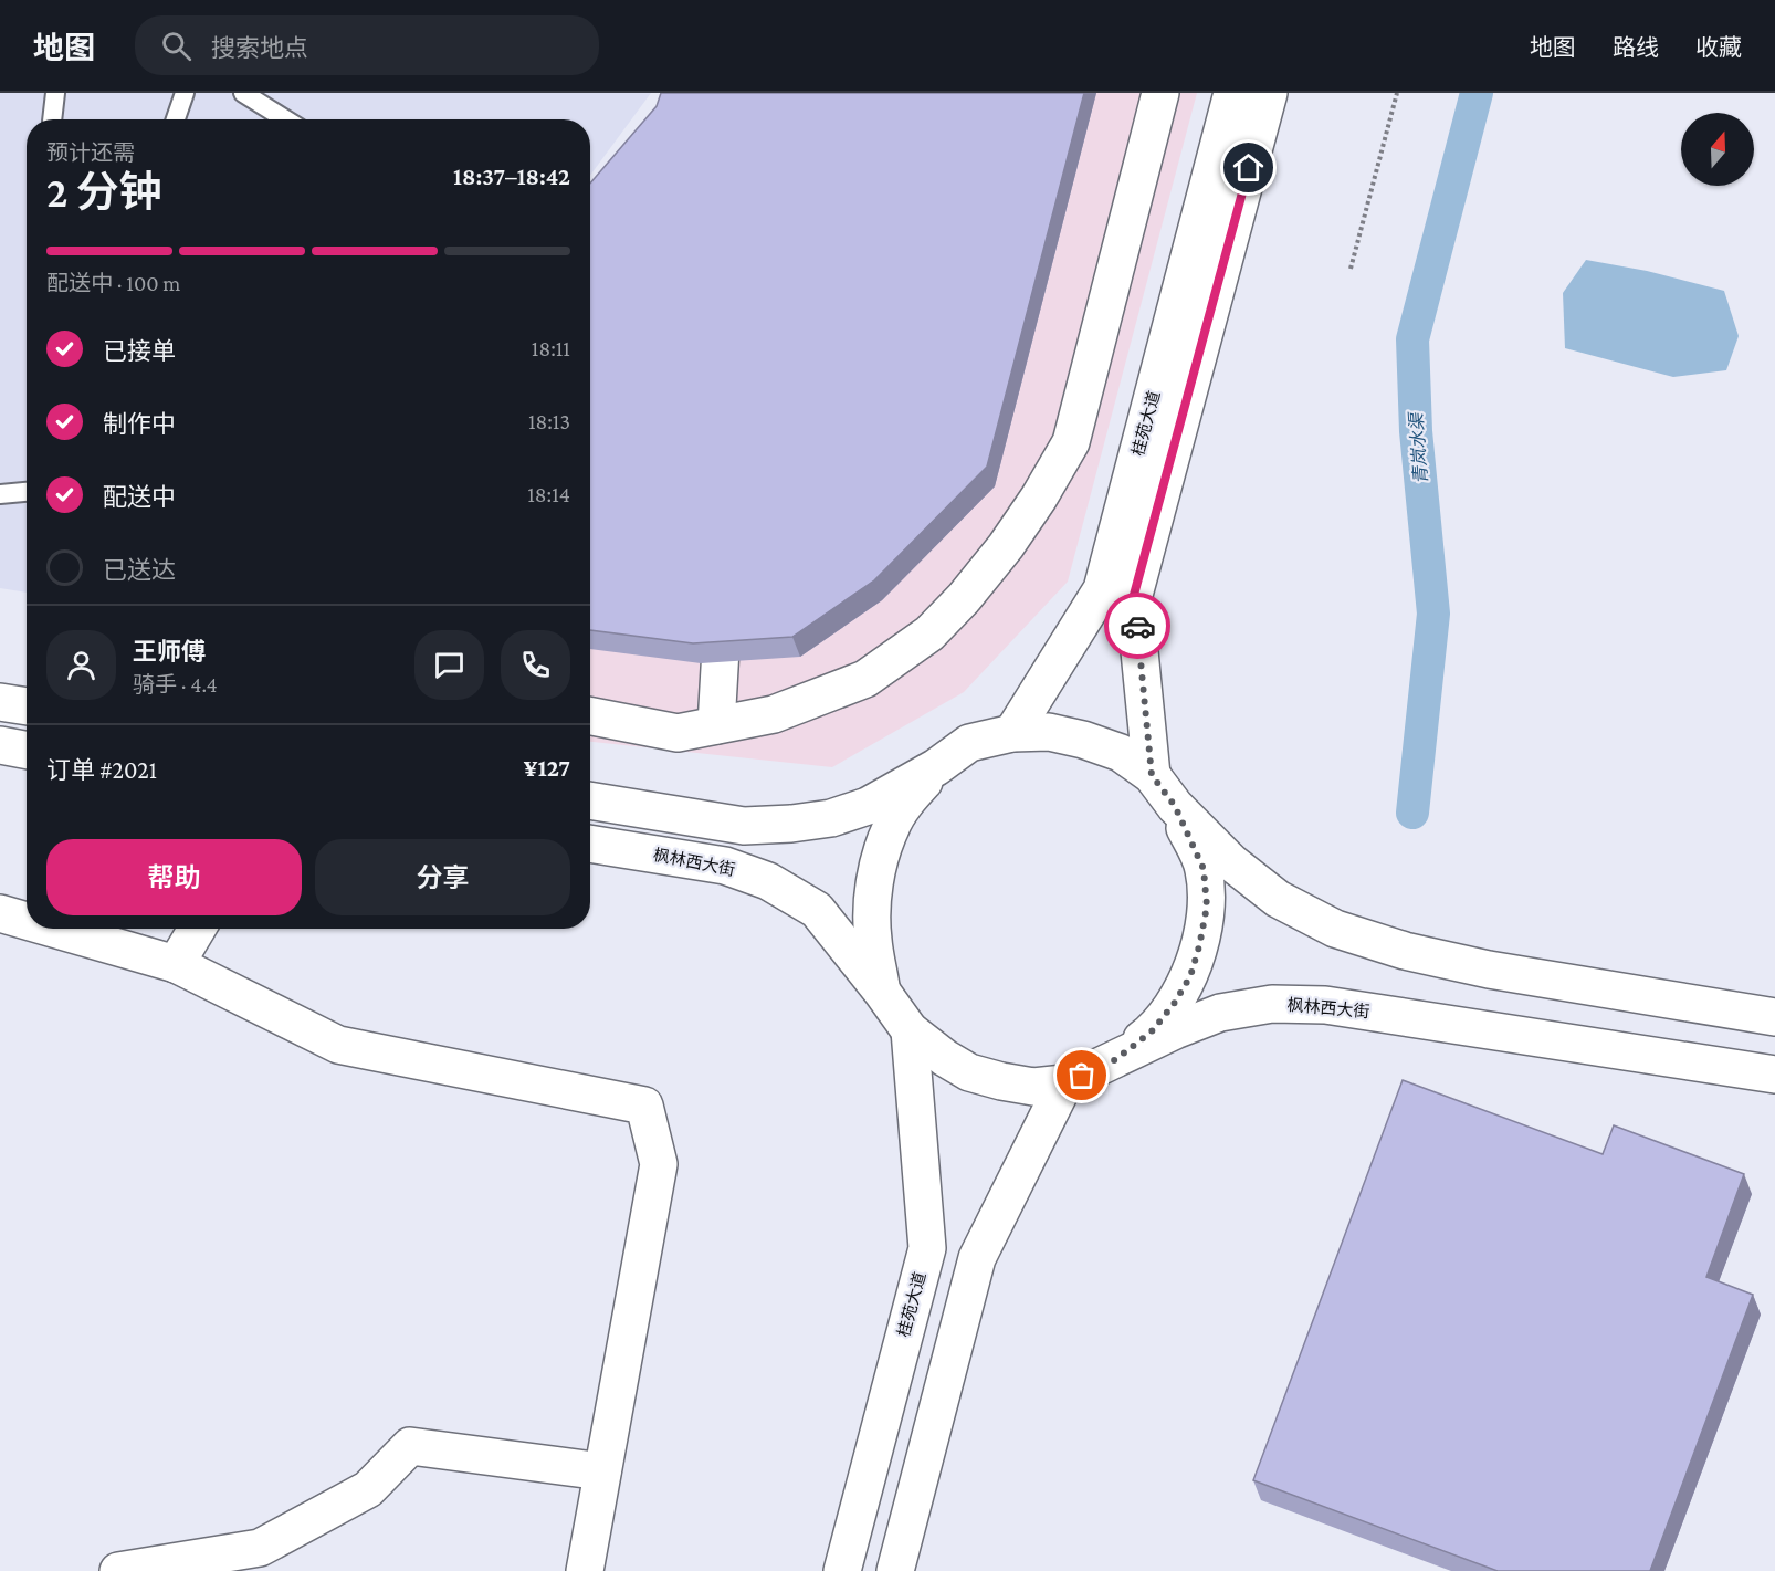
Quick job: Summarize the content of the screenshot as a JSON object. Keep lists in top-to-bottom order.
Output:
{
  "streets": {
    "main road": ["桂苑大道", "枫林西大街"]
  },
  "crossings": [
    ["桂苑大道", "枫林西大街"]
  ],
  "water": ["青岚水渠"],
  "north": "top",
  "page": {
    "header": "地图",
    "search": "搜索地点",
    "nav": ["地图", "路线", "收藏"],
    "heading": ["2 分钟", "预计还需", "18:37–18:42"],
    "panel": [
      "王师傅",
      "骑手 · 4.4",
      "订单 #2021",
      "¥127"
    ],
    "bar": "配送中 · 100 m",
    "list": [
      ["已接单", "18:11"],
      ["制作中", "18:13"],
      ["配送中", "18:14"],
      "已送达"
    ],
    "buttons": ["帮助", "分享"]
  }
}
